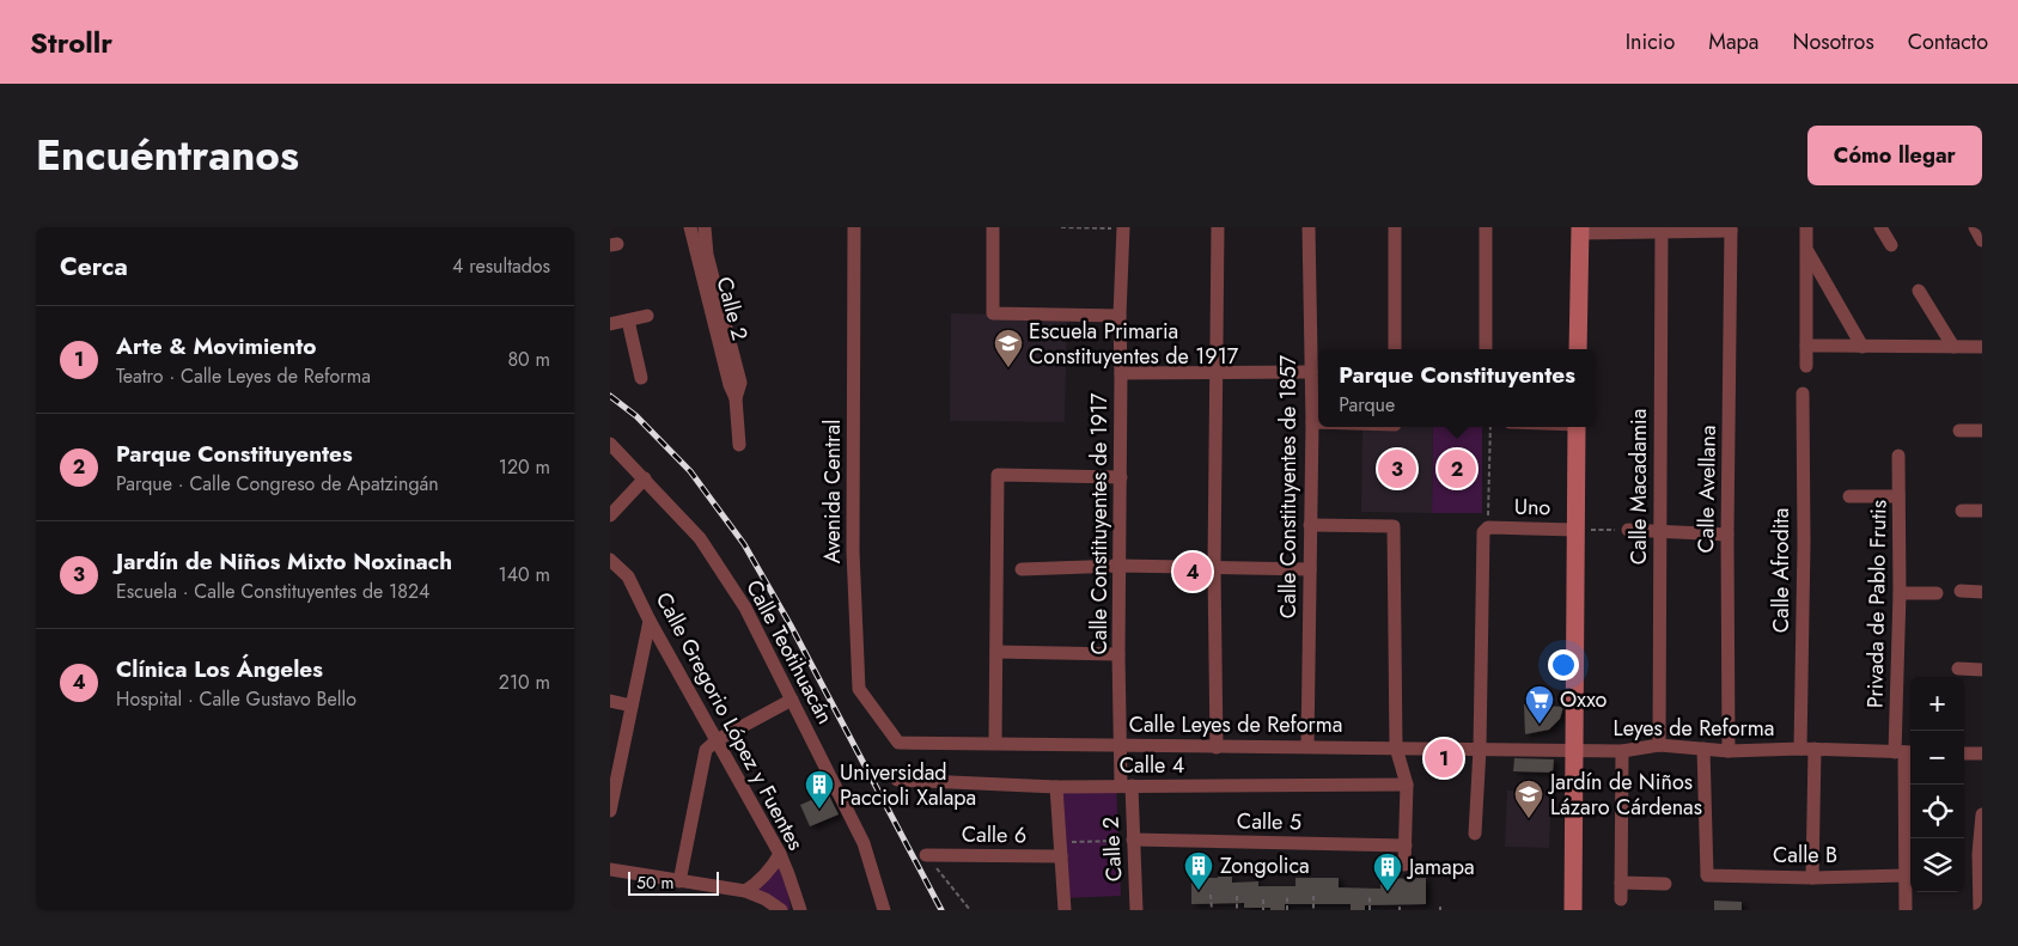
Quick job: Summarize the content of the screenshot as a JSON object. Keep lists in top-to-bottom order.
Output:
{
  "streets": {
    "street": [
      "Calle 2",
      "Calle Constituyentes de 1857",
      "Calle Macadamia",
      "Calle Avellana",
      "Avenida Central",
      "Uno",
      "Calle Constituyentes de 1917",
      "Calle Afrodita",
      "Privada de Pablo Frutis",
      "Calle Teotihuacán",
      "Calle Gregorio López y Fuentes",
      "Calle Leyes de Reforma",
      "Leyes de Reforma",
      "Calle 4",
      "Calle 5",
      "Calle 6",
      "Calle B"
    ]
  },
  "crossings": [
    ["Calle 2", "Calle Constituyentes de 1917"],
    ["Calle 2", "Calle 4"],
    ["Calle 2", "Calle 5"],
    ["Calle Constituyentes de 1857", "Calle Leyes de Reforma"],
    ["Calle Macadamia", "Leyes de Reforma"],
    ["Calle Avellana", "Leyes de Reforma"],
    ["Avenida Central", "Calle Leyes de Reforma"],
    ["Calle Constituyentes de 1917", "Calle Leyes de Reforma"],
    ["Calle Constituyentes de 1917", "Calle 4"],
    ["Calle Afrodita", "Leyes de Reforma"],
    ["Calle Afrodita", "Calle B"],
    ["Privada de Pablo Frutis", "Calle B"],
    ["Calle Leyes de Reforma", "Leyes de Reforma"],
    ["Leyes de Reforma", "Calle B"]
  ],
  "places": {
    "school or university": ["Escuela Primaria Constituyentes de 1917", "Jardín de Niños Lázaro Cárdenas"],
    "supermarket": ["Oxxo"],
    "building": ["Universidad Paccioli Xalapa", "Zongolica", "Jamapa"]
  },
  "scale_bar": "50 m",
  "page": {
    "header": "Strollr",
    "nav": [
      "Inicio",
      "Mapa",
      "Nosotros",
      "Contacto"
    ],
    "title": "Encuéntranos",
    "buttons": "Cómo llegar",
    "heading": ["Cerca", "4 resultados"],
    "list": [
      {
        "mark": "1",
        "name": "Arte & Movimiento",
        "note": "Teatro · Calle Leyes de Reforma",
        "value": "80 m"
      },
      {
        "mark": "2",
        "name": "Parque Constituyentes",
        "note": "Parque · Calle Congreso de Apatzingán",
        "value": "120 m"
      },
      {
        "mark": "3",
        "name": "Jardín de Niños Mixto Noxinach",
        "note": "Escuela · Calle Constituyentes de 1824",
        "value": "140 m"
      },
      {
        "mark": "4",
        "name": "Clínica Los Ángeles",
        "note": "Hospital · Calle Gustavo Bello",
        "value": "210 m"
      }
    ],
    "popup": ["Parque Constituyentes", "Parque"],
    "pins": [
      "2",
      "3",
      "4",
      "1"
    ],
    "map_buttons": ["+", "−"],
    "scale": "50 m"
  }
}
